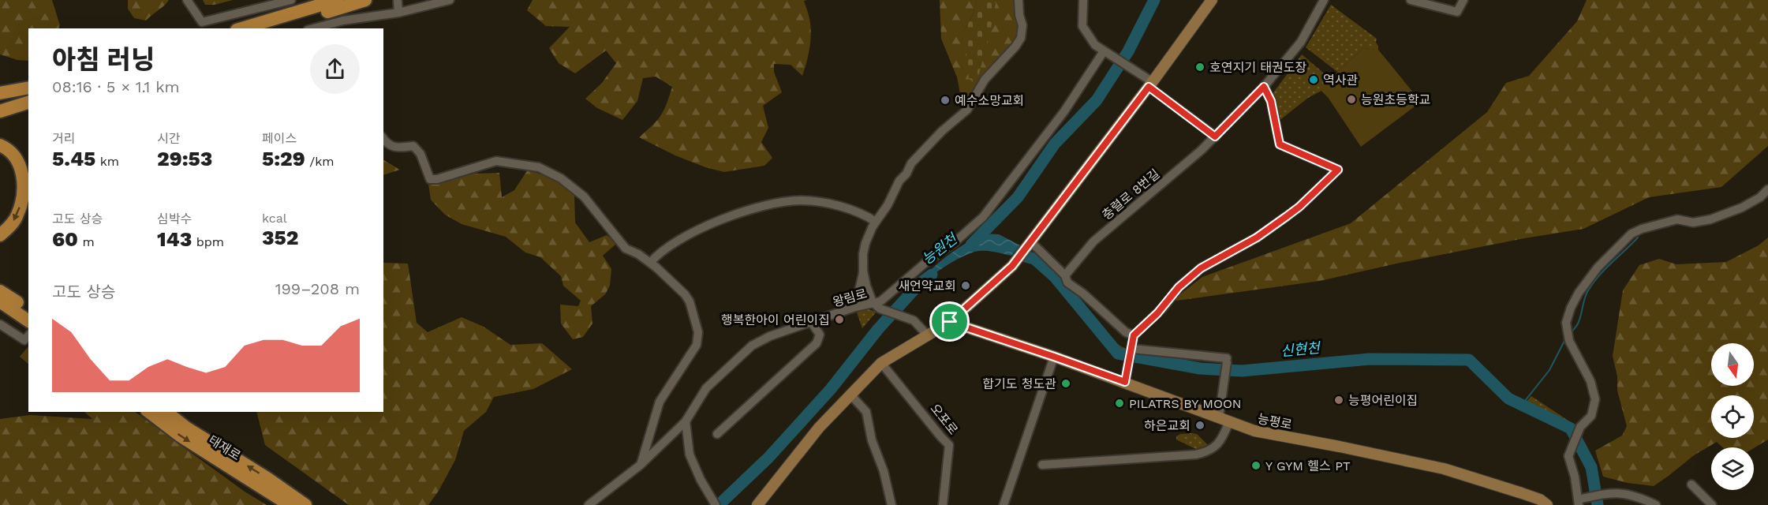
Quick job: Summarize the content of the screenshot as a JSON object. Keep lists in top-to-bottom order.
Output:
{
  "streets": {
    "highway": ["태재로"],
    "main road": ["능평로"],
    "street": ["충렬로 8번길", "왕림로", "오포로"]
  },
  "water": ["능원천", "신현천"],
  "places": [
    "호연지기 태권도장",
    "역사관",
    "능원초등학교",
    "예수소망교회",
    "새언약교회",
    "행복한아이 어린이집",
    "합기도 청도관",
    "능평어린이집",
    "PILATRS BY MOON",
    "하은교회",
    "Y GYM 헬스 PT"
  ],
  "north": "bottom",
  "page": {
    "heading": ["아침 러닝", "08:16 · 5 × 1.1 km"],
    "stats": [
      ["거리", "5.45 km"],
      ["시간", "29:53"],
      ["페이스", "5:29 /km"],
      ["고도 상승", "60 m"],
      ["심박수", "143 bpm"],
      ["kcal", "352"]
    ],
    "chart": ["고도 상승", "199–208 m"]
  }
}
